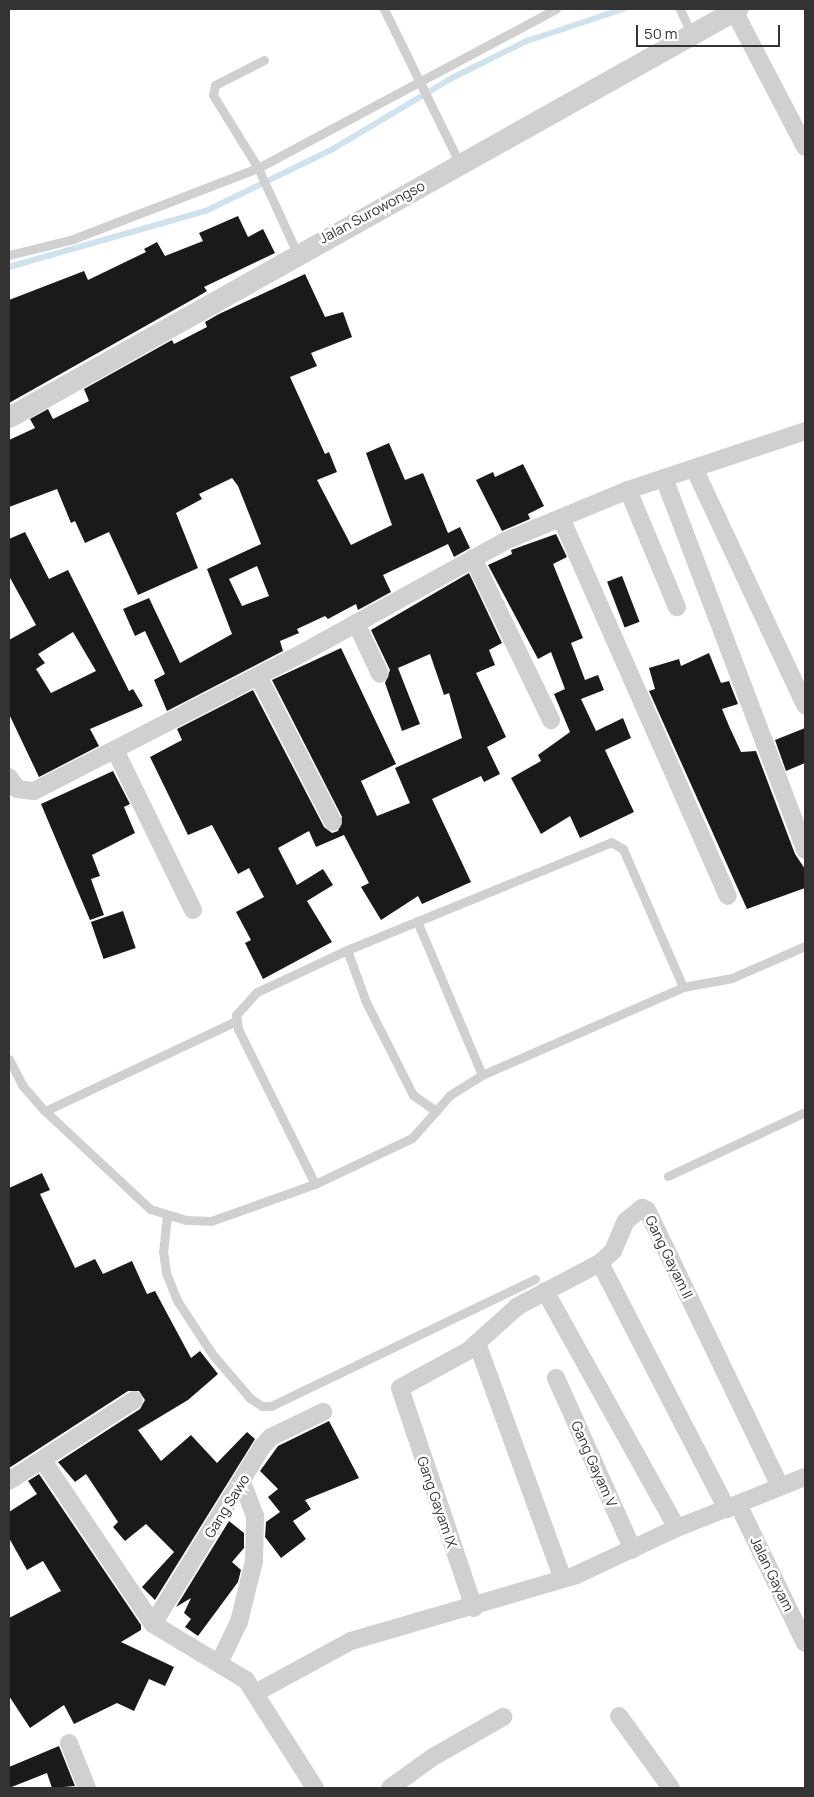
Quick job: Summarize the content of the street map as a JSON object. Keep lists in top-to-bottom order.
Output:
{
  "streets": {
    "street": [
      "Jalan Surowongso",
      "Gang Gayam II",
      "Gang Gayam V",
      "Gang Gayam IX",
      "Gang Sawo",
      "Jalan Gayam"
    ]
  },
  "crossings": [
    ["Gang Gayam II", "Gang Gayam IX"],
    ["Gang Gayam II", "Jalan Gayam"]
  ],
  "scale_bar": "50 m"
}
